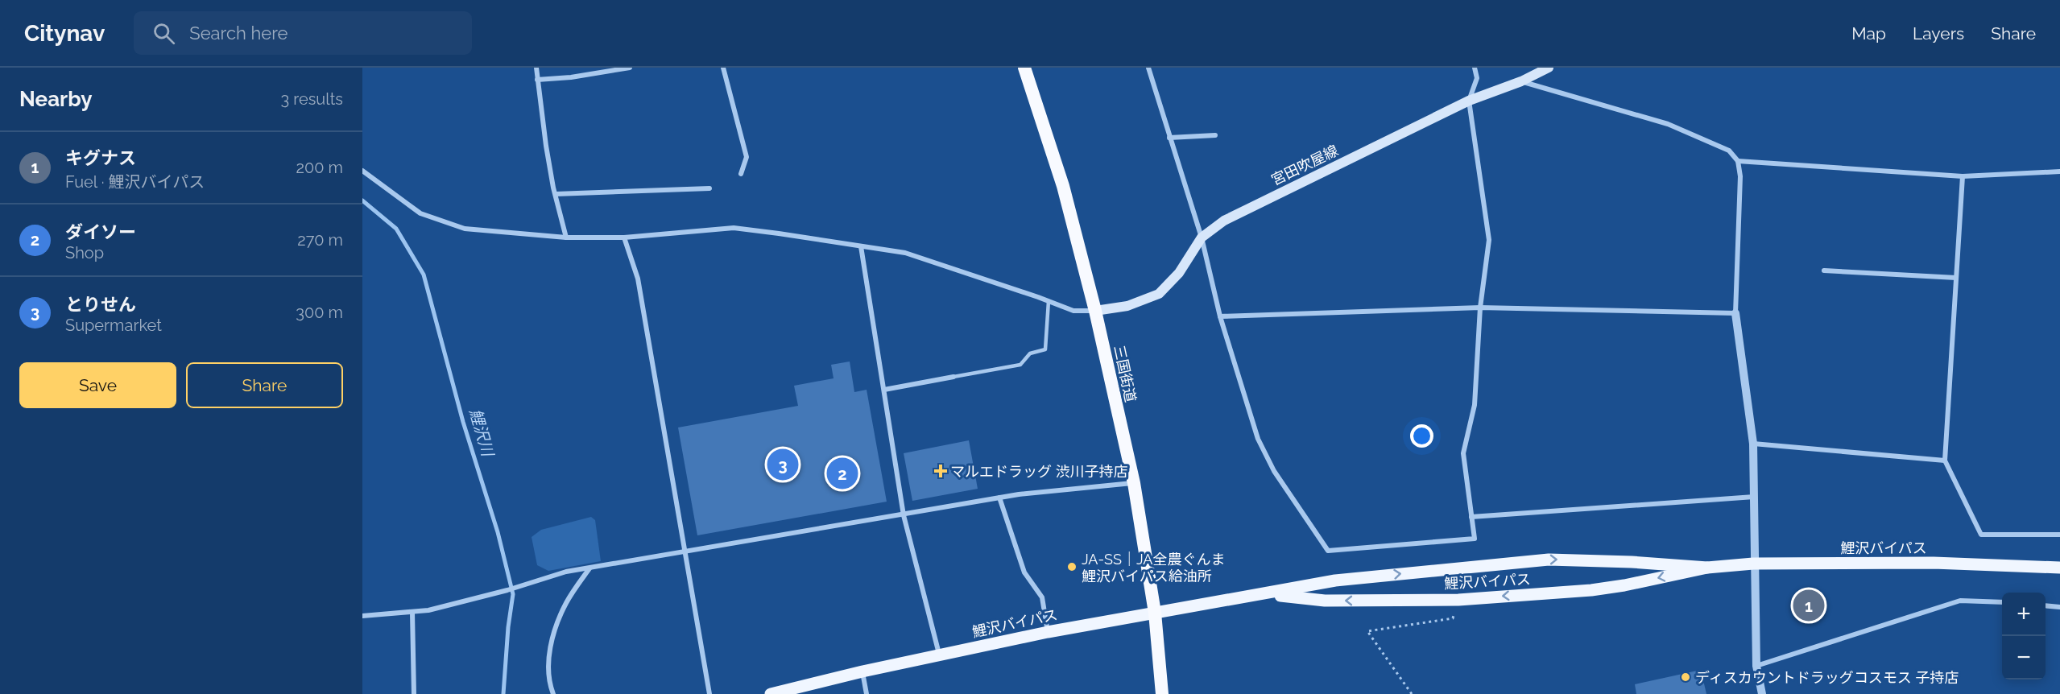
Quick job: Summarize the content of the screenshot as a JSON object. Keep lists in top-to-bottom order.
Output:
{
  "streets": {
    "highway": ["三国街道"],
    "main road": ["宮田吹屋線", "鯉沢バイパス"]
  },
  "crossings": [
    ["宮田吹屋線", "三国街道"],
    ["三国街道", "鯉沢バイパス"]
  ],
  "water": ["鯉沢川"],
  "places": {
    "health": ["マルエドラッグ 渋川子持店"],
    "other": ["JA-SS｜JA全農ぐんま 鯉沢バイパス給油所", "ディスカウントドラッグコスモス 子持店"]
  },
  "page": {
    "header": "Citynav",
    "search": "Search here",
    "nav": ["Map", "Layers", "Share"],
    "heading": ["Nearby", "3 results"],
    "list": [
      {
        "mark": "1",
        "name": "キグナス",
        "note": "Fuel · 鯉沢バイパス",
        "value": "200 m"
      },
      {
        "mark": "2",
        "name": "ダイソー",
        "note": "Shop",
        "value": "270 m"
      },
      {
        "mark": "3",
        "name": "とりせん",
        "note": "Supermarket",
        "value": "300 m"
      }
    ],
    "buttons": ["Save", "Share"],
    "pins": ["3", "2", "1"],
    "map_buttons": ["+", "−"]
  }
}
